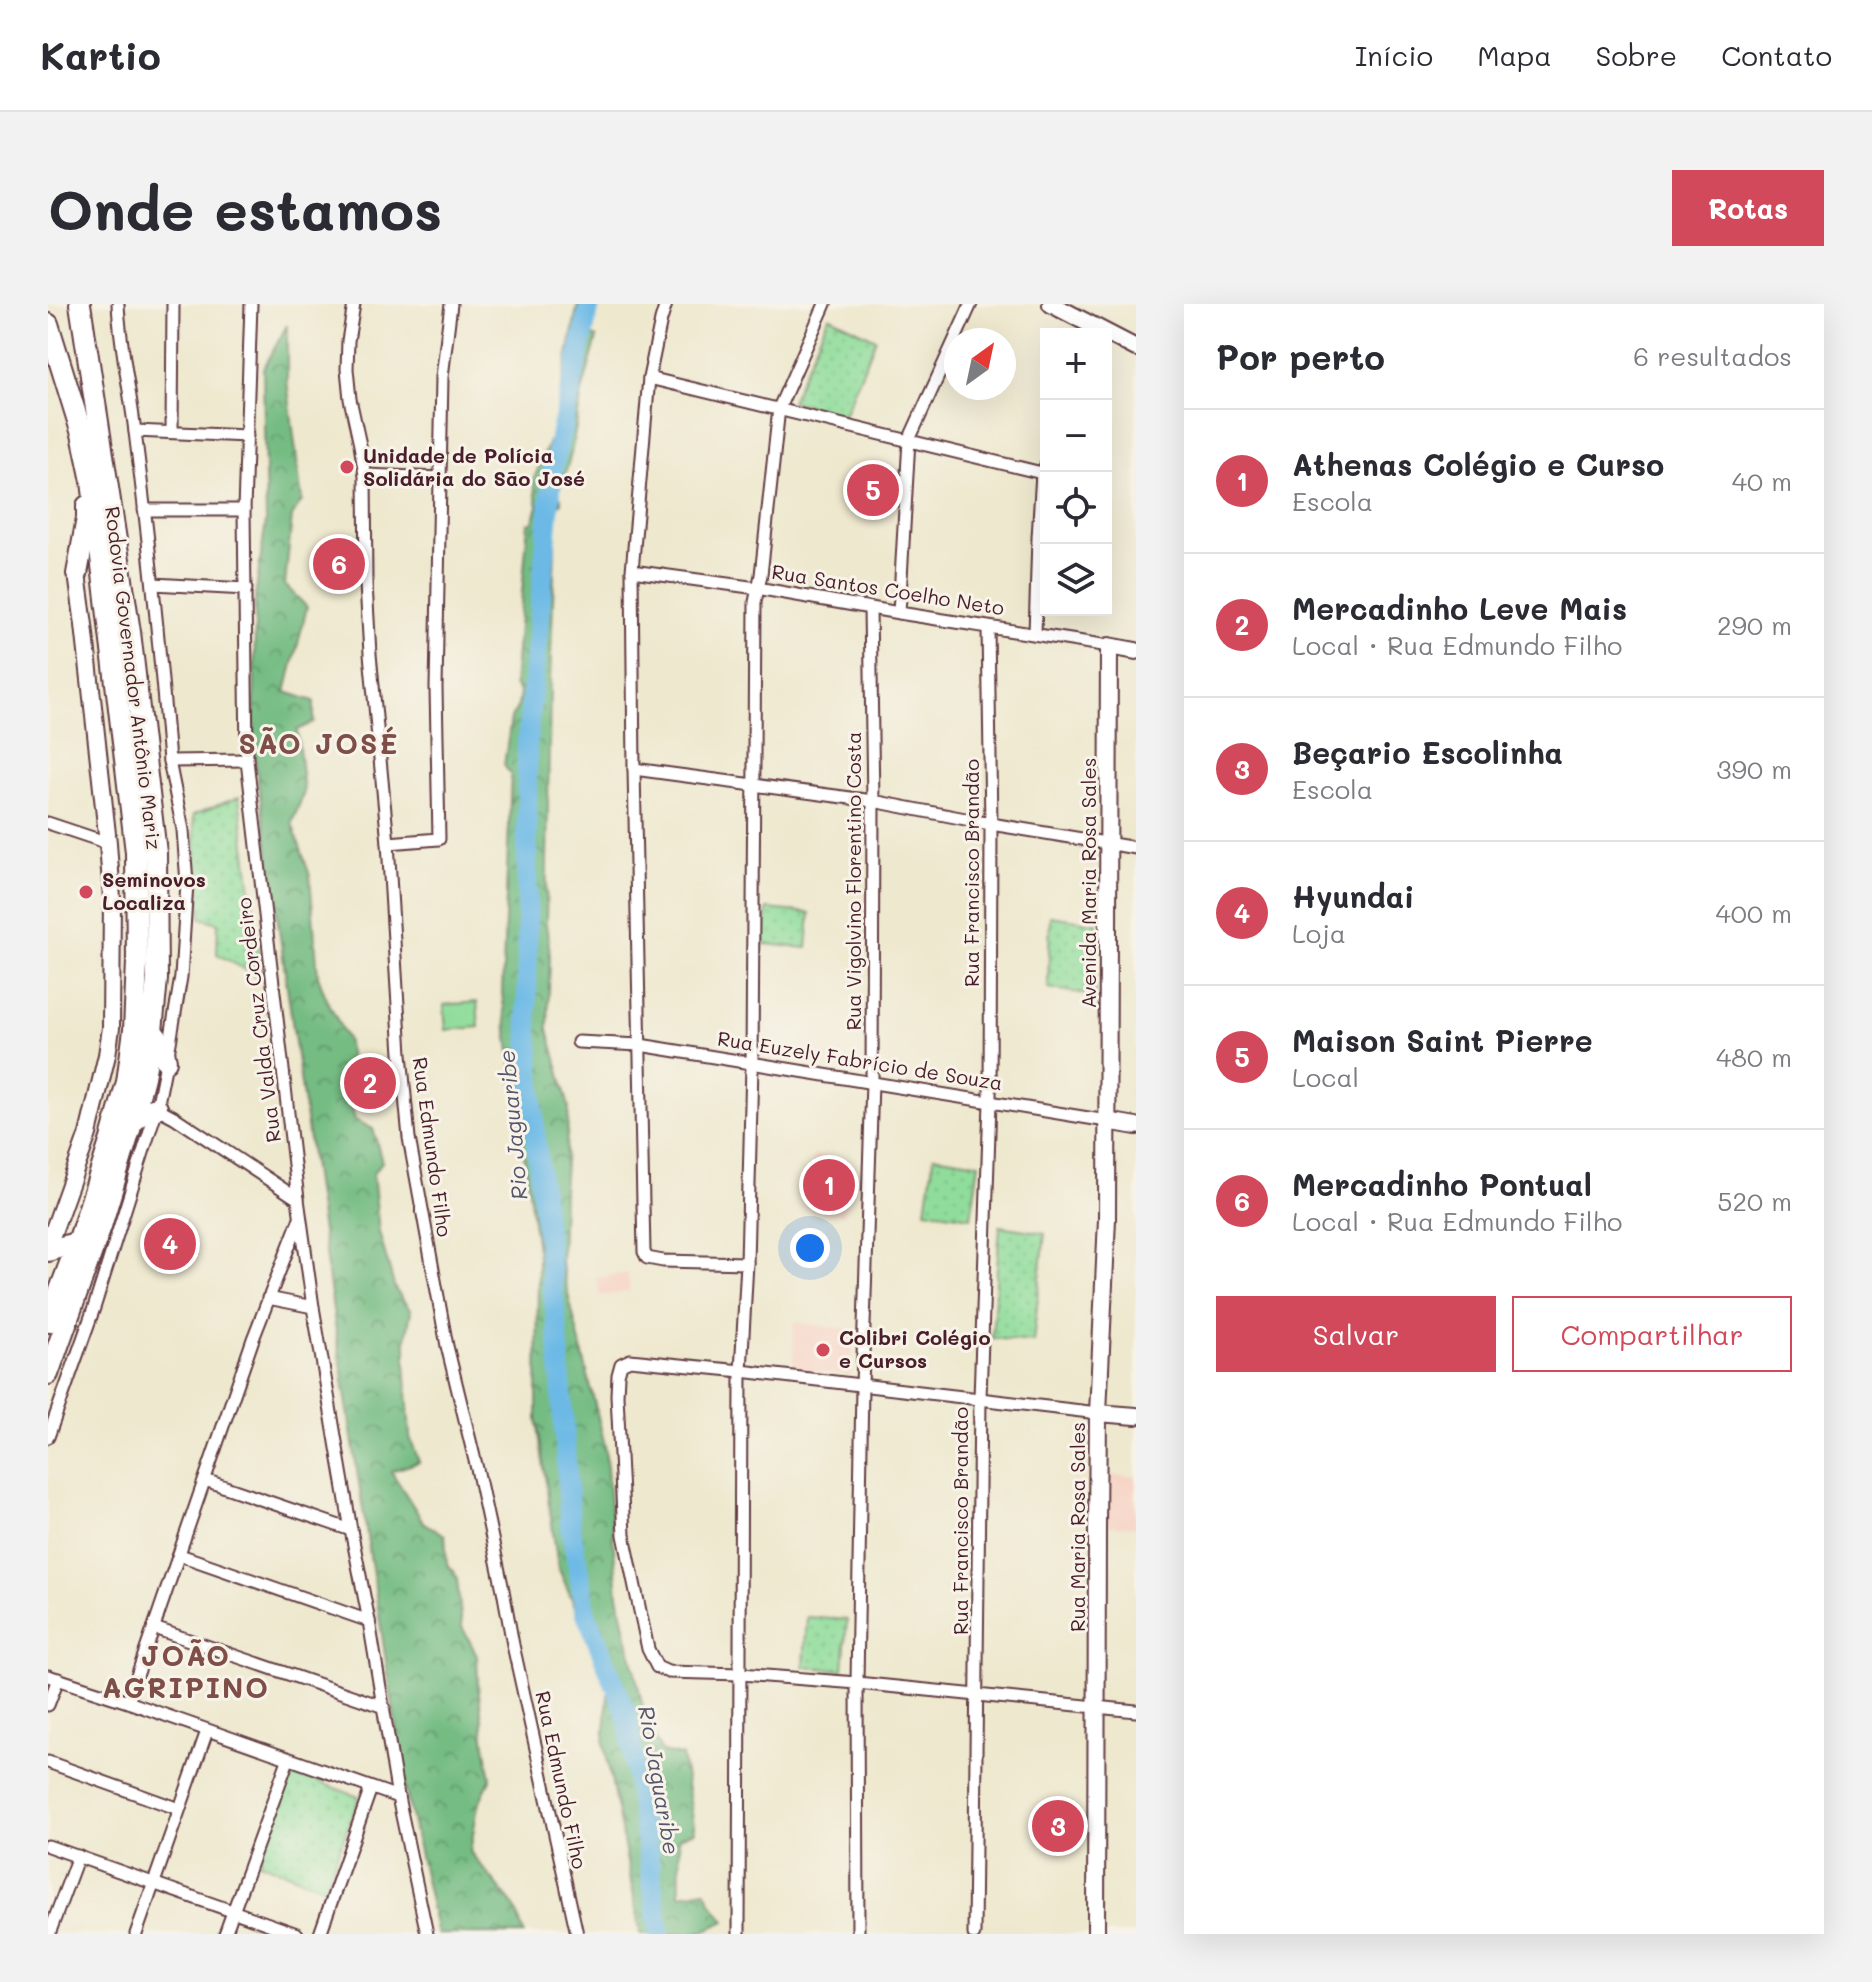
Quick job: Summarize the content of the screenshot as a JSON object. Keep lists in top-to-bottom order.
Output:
{
  "streets": {
    "highway": ["Rodovia Governador Antônio Mariz"],
    "main road": [
      "Rua Santos Coelho Neto",
      "Avenida Maria Rosa Sales",
      "Rua Euzely Fabrício de Souza",
      "Rua Maria Rosa Sales"
    ],
    "street": [
      "Rua Francisco Brandão",
      "Rua Vigolvino Florentino Costa",
      "Rua Valda Cruz Cordeiro",
      "Rua Edmundo Filho"
    ]
  },
  "crossings": [
    ["Rua Santos Coelho Neto", "Rua Francisco Brandão"],
    ["Rua Santos Coelho Neto", "Rua Vigolvino Florentino Costa"],
    ["Rua Santos Coelho Neto", "Avenida Maria Rosa Sales"],
    ["Rua Francisco Brandão", "Rua Euzely Fabrício de Souza"],
    ["Rua Vigolvino Florentino Costa", "Rua Euzely Fabrício de Souza"],
    ["Avenida Maria Rosa Sales", "Rua Euzely Fabrício de Souza"],
    ["Avenida Maria Rosa Sales", "Rua Maria Rosa Sales"],
    ["Rua Euzely Fabrício de Souza", "Rua Maria Rosa Sales"]
  ],
  "districts": ["SÃO JOSÉ", "JOÃO AGRIPINO"],
  "water": ["Rio Jaguaribe"],
  "places": ["Unidade de Polícia Solidária do São José", "Seminovos Localiza", "Colibri Colégio e Cursos"],
  "north": "top right",
  "page": {
    "header": "Kartio",
    "nav": [
      "Início",
      "Mapa",
      "Sobre",
      "Contato"
    ],
    "buttons": [
      "Rotas",
      ["Salvar", "Compartilhar"]
    ],
    "title": "Onde estamos",
    "heading": ["Por perto", "6 resultados"],
    "map_buttons": ["+", "−"],
    "list": [
      {
        "mark": "1",
        "name": "Athenas Colégio e Curso",
        "note": "Escola",
        "value": "40 m"
      },
      {
        "mark": "2",
        "name": "Mercadinho Leve Mais",
        "note": "Local · Rua Edmundo Filho",
        "value": "290 m"
      },
      {
        "mark": "3",
        "name": "Beçario Escolinha",
        "note": "Escola",
        "value": "390 m"
      },
      {
        "mark": "4",
        "name": "Hyundai",
        "note": "Loja",
        "value": "400 m"
      },
      {
        "mark": "5",
        "name": "Maison Saint Pierre",
        "note": "Local",
        "value": "480 m"
      },
      {
        "mark": "6",
        "name": "Mercadinho Pontual",
        "note": "Local · Rua Edmundo Filho",
        "value": "520 m"
      }
    ],
    "pins": [
      "5",
      "6",
      "2",
      "1",
      "4",
      "3"
    ]
  }
}
